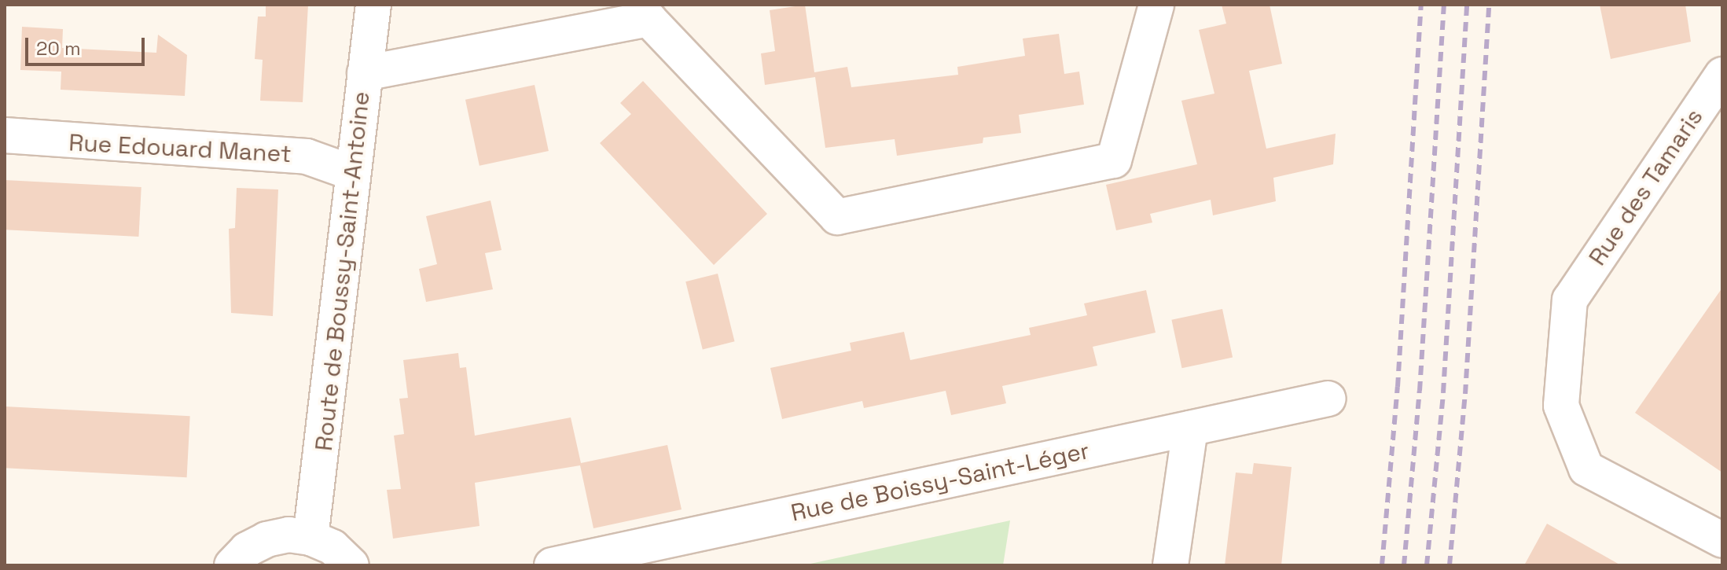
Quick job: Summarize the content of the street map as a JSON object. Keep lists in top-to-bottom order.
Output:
{
  "streets": {
    "street": [
      "Rue Edouard Manet",
      "Rue des Tamaris",
      "Route de Boussy-Saint-Antoine",
      "Rue de Boissy-Saint-Léger"
    ]
  },
  "crossings": [
    ["Rue Edouard Manet", "Route de Boussy-Saint-Antoine"]
  ],
  "scale_bar": "20 m"
}
